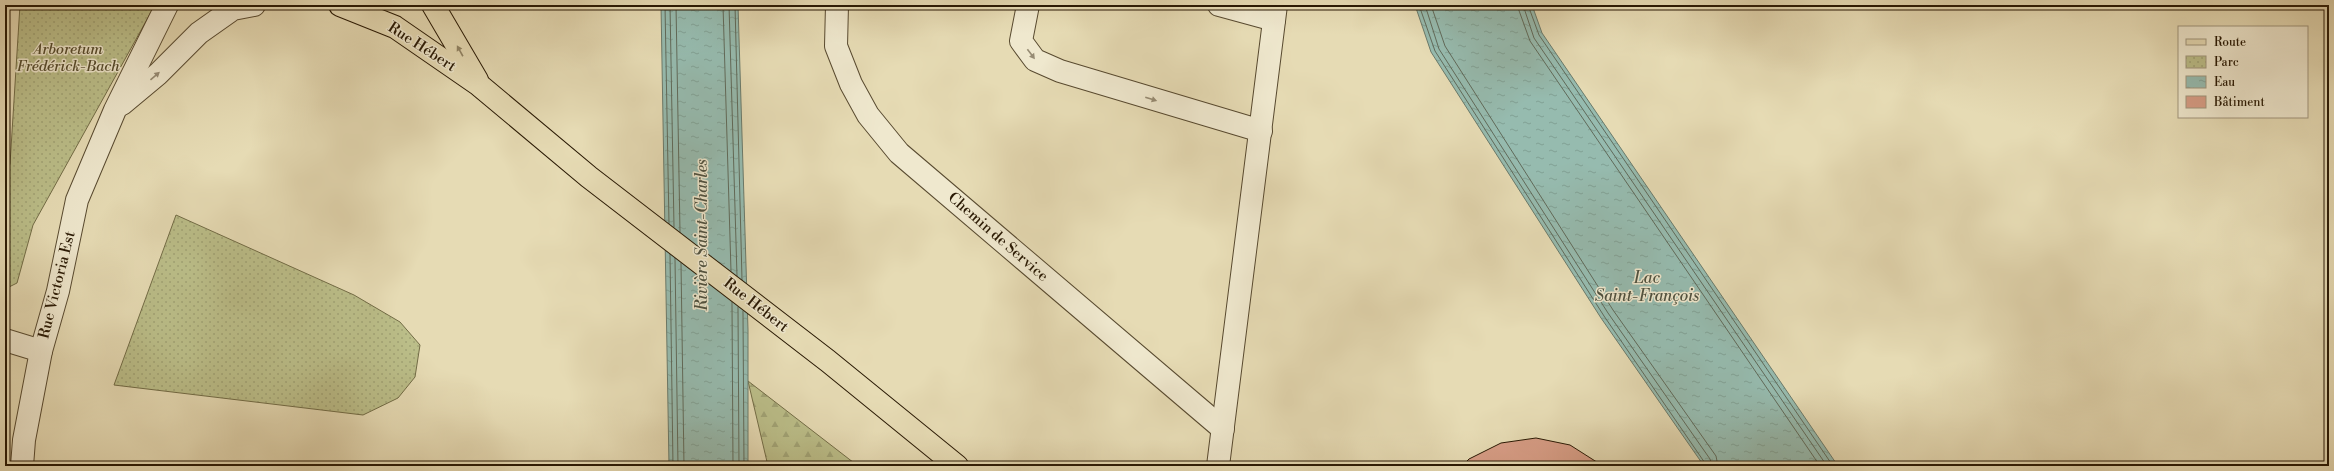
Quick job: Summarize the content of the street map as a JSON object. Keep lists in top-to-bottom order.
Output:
{
  "streets": {
    "main road": ["Rue Hébert"],
    "street": ["Chemin de Service", "Rue Victoria Est"]
  },
  "water": ["Rivière Saint-Charles", "Lac Saint-François"],
  "parks": ["Arboretum Frédérick-Bach"],
  "legend": [
    "Route",
    "Parc",
    "Eau",
    "Bâtiment"
  ]
}
